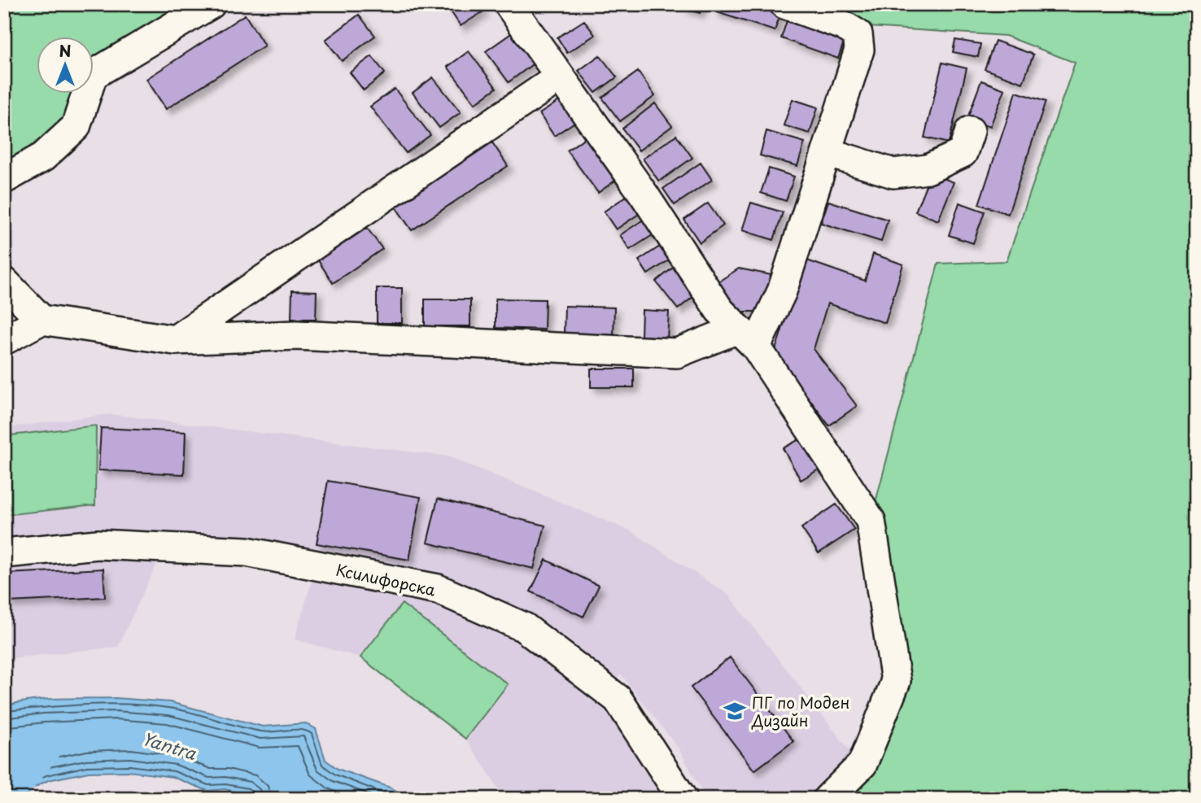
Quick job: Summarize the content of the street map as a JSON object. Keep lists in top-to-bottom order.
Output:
{
  "streets": {
    "street": ["Ксилифорска"]
  },
  "water": ["Yantra"],
  "places": {
    "school or university": ["ПГ по Моден Дизайн"]
  },
  "north": "top"
}
